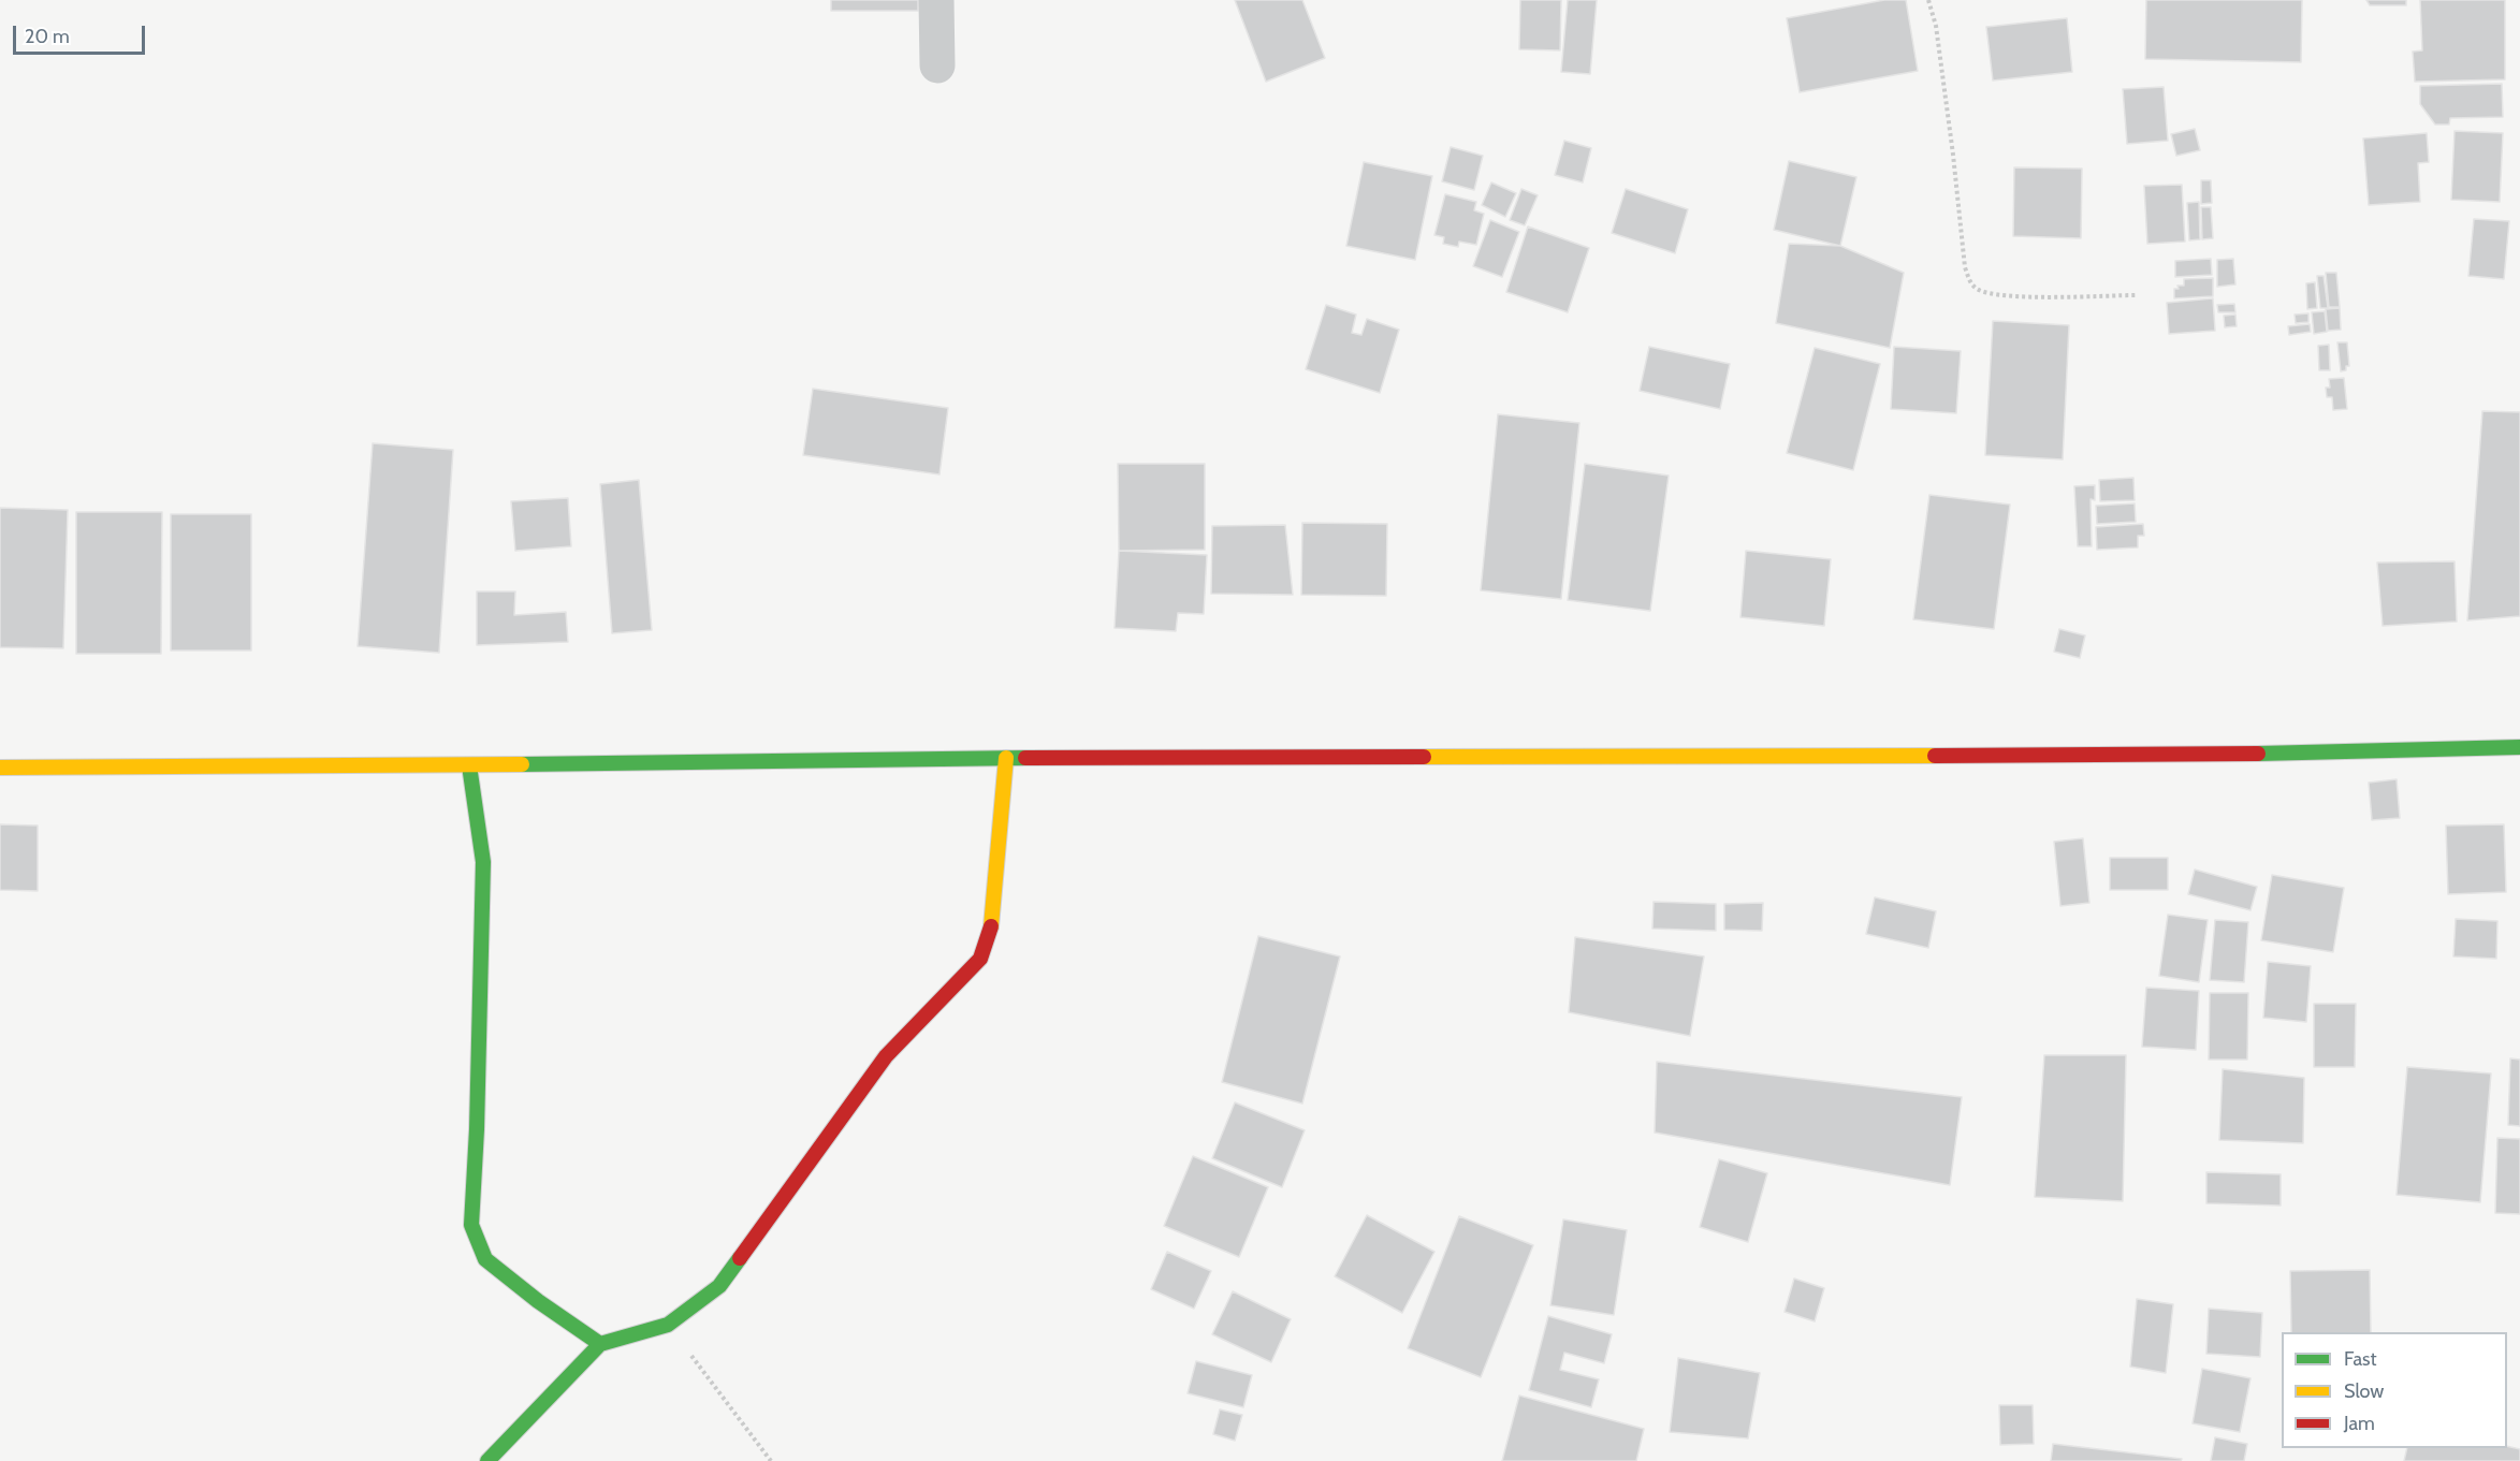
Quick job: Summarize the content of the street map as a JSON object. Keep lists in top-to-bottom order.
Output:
{
  "legend": ["Fast", "Slow", "Jam"],
  "scale_bar": "20 m"
}
